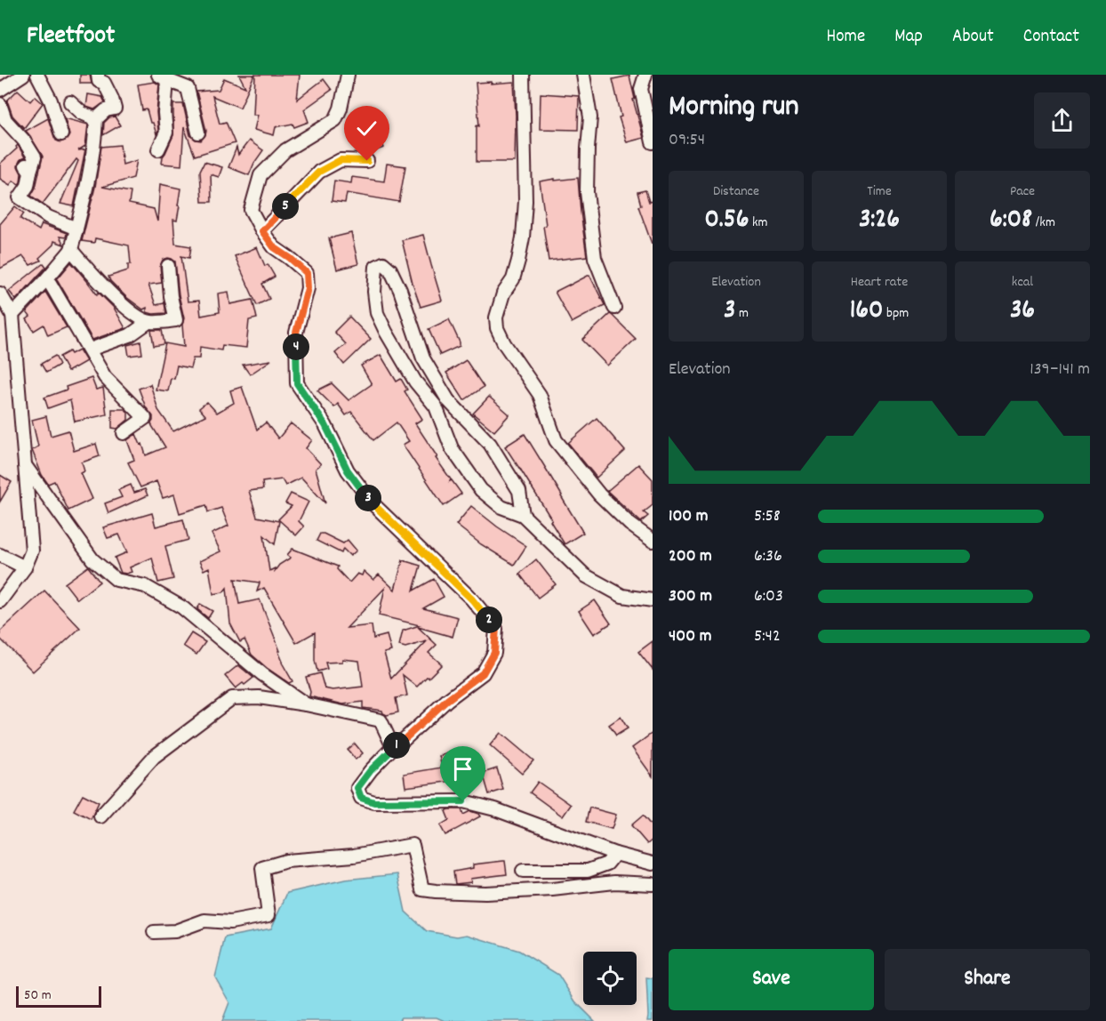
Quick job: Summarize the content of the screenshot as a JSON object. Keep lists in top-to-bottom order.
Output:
{
  "scale_bar": "50 m",
  "page": {
    "header": "Fleetfoot",
    "nav": [
      "Home",
      "Map",
      "About",
      "Contact"
    ],
    "heading": ["Morning run", "09:54"],
    "stats": [
      ["Distance", "0.56 km"],
      ["Time", "3:26"],
      ["Pace", "6:08 /km"],
      ["Elevation", "3 m"],
      ["Heart rate", "160 bpm"],
      ["kcal", "36"]
    ],
    "pins": [
      "5",
      "4",
      "3",
      "2",
      "1"
    ],
    "chart": ["Elevation", "139–141 m"],
    "list": [
      {
        "name": "100 m",
        "note": "5:58"
      },
      {
        "name": "200 m",
        "note": "6:36"
      },
      {
        "name": "300 m",
        "note": "6:03"
      },
      {
        "name": "400 m",
        "note": "5:42"
      }
    ],
    "buttons": ["Save", "Share"],
    "scale": "50 m"
  }
}
